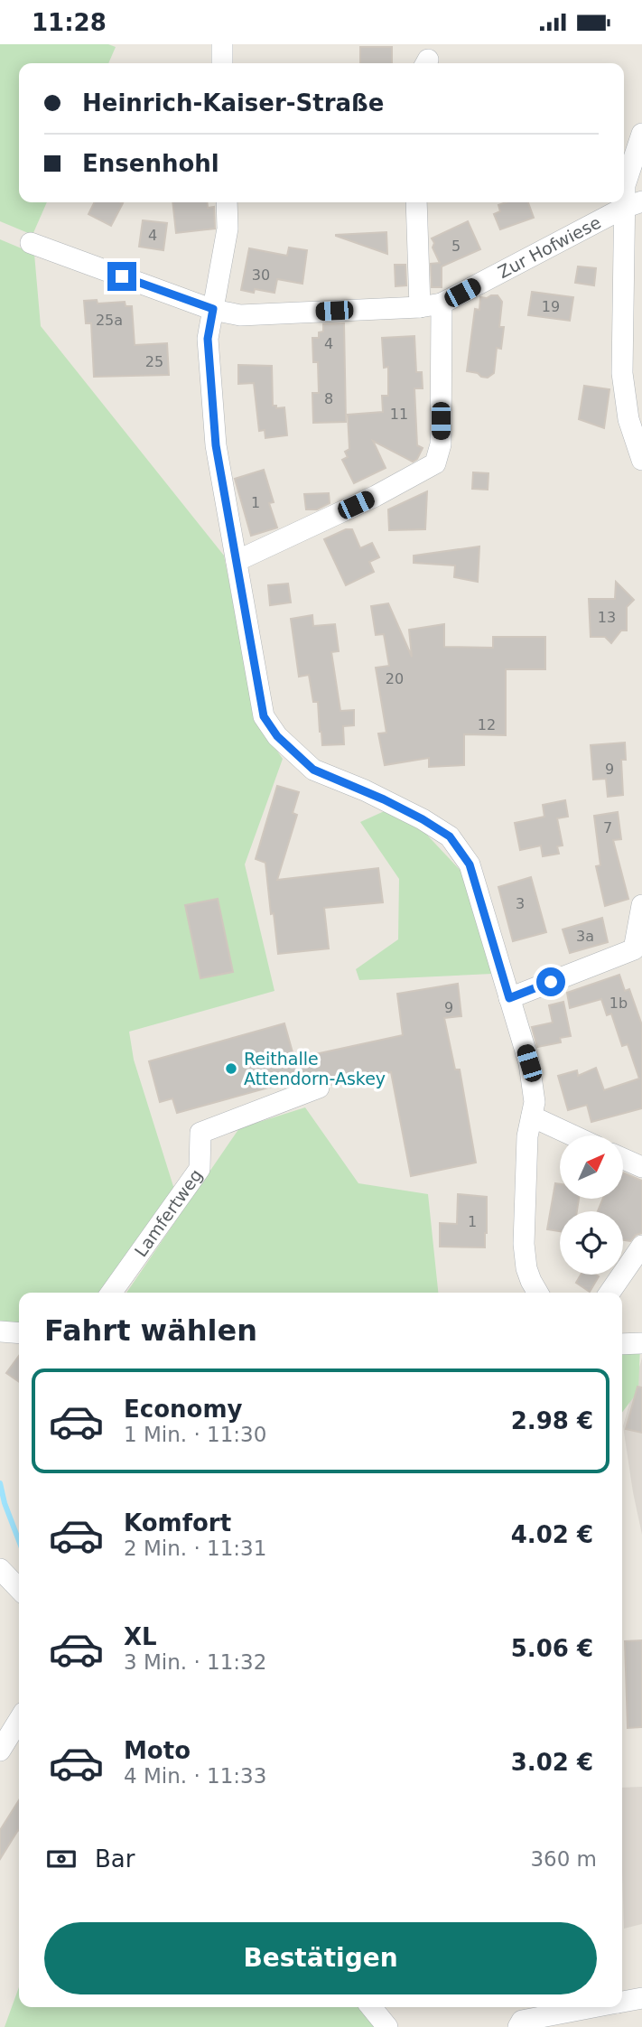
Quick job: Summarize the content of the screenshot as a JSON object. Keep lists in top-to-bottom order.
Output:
{
  "streets": {
    "street": ["Zur Hofwiese", "Lamfertweg"]
  },
  "places": ["Reithalle Attendorn-Askey"],
  "house_numbers": [
    "4",
    "5",
    "30",
    "19",
    "25a",
    "4",
    "25",
    "8",
    "11",
    "1",
    "13",
    "20",
    "12",
    "9",
    "7",
    "3",
    "3a",
    "1b",
    "9",
    "1"
  ],
  "north": "top right",
  "page": {
    "status": "11:28",
    "banner": ["Heinrich-Kaiser-Straße", "Ensenhohl"],
    "heading": "Fahrt wählen",
    "list": [
      {
        "name": "Economy",
        "note": "1 Min. · 11:30",
        "value": "2.98 €"
      },
      {
        "name": "Komfort",
        "note": "2 Min. · 11:31",
        "value": "4.02 €"
      },
      {
        "name": "XL",
        "note": "3 Min. · 11:32",
        "value": "5.06 €"
      },
      {
        "name": "Moto",
        "note": "4 Min. · 11:33",
        "value": "3.02 €"
      }
    ],
    "pay": ["Bar", "360 m"],
    "buttons": "Bestätigen"
  }
}
